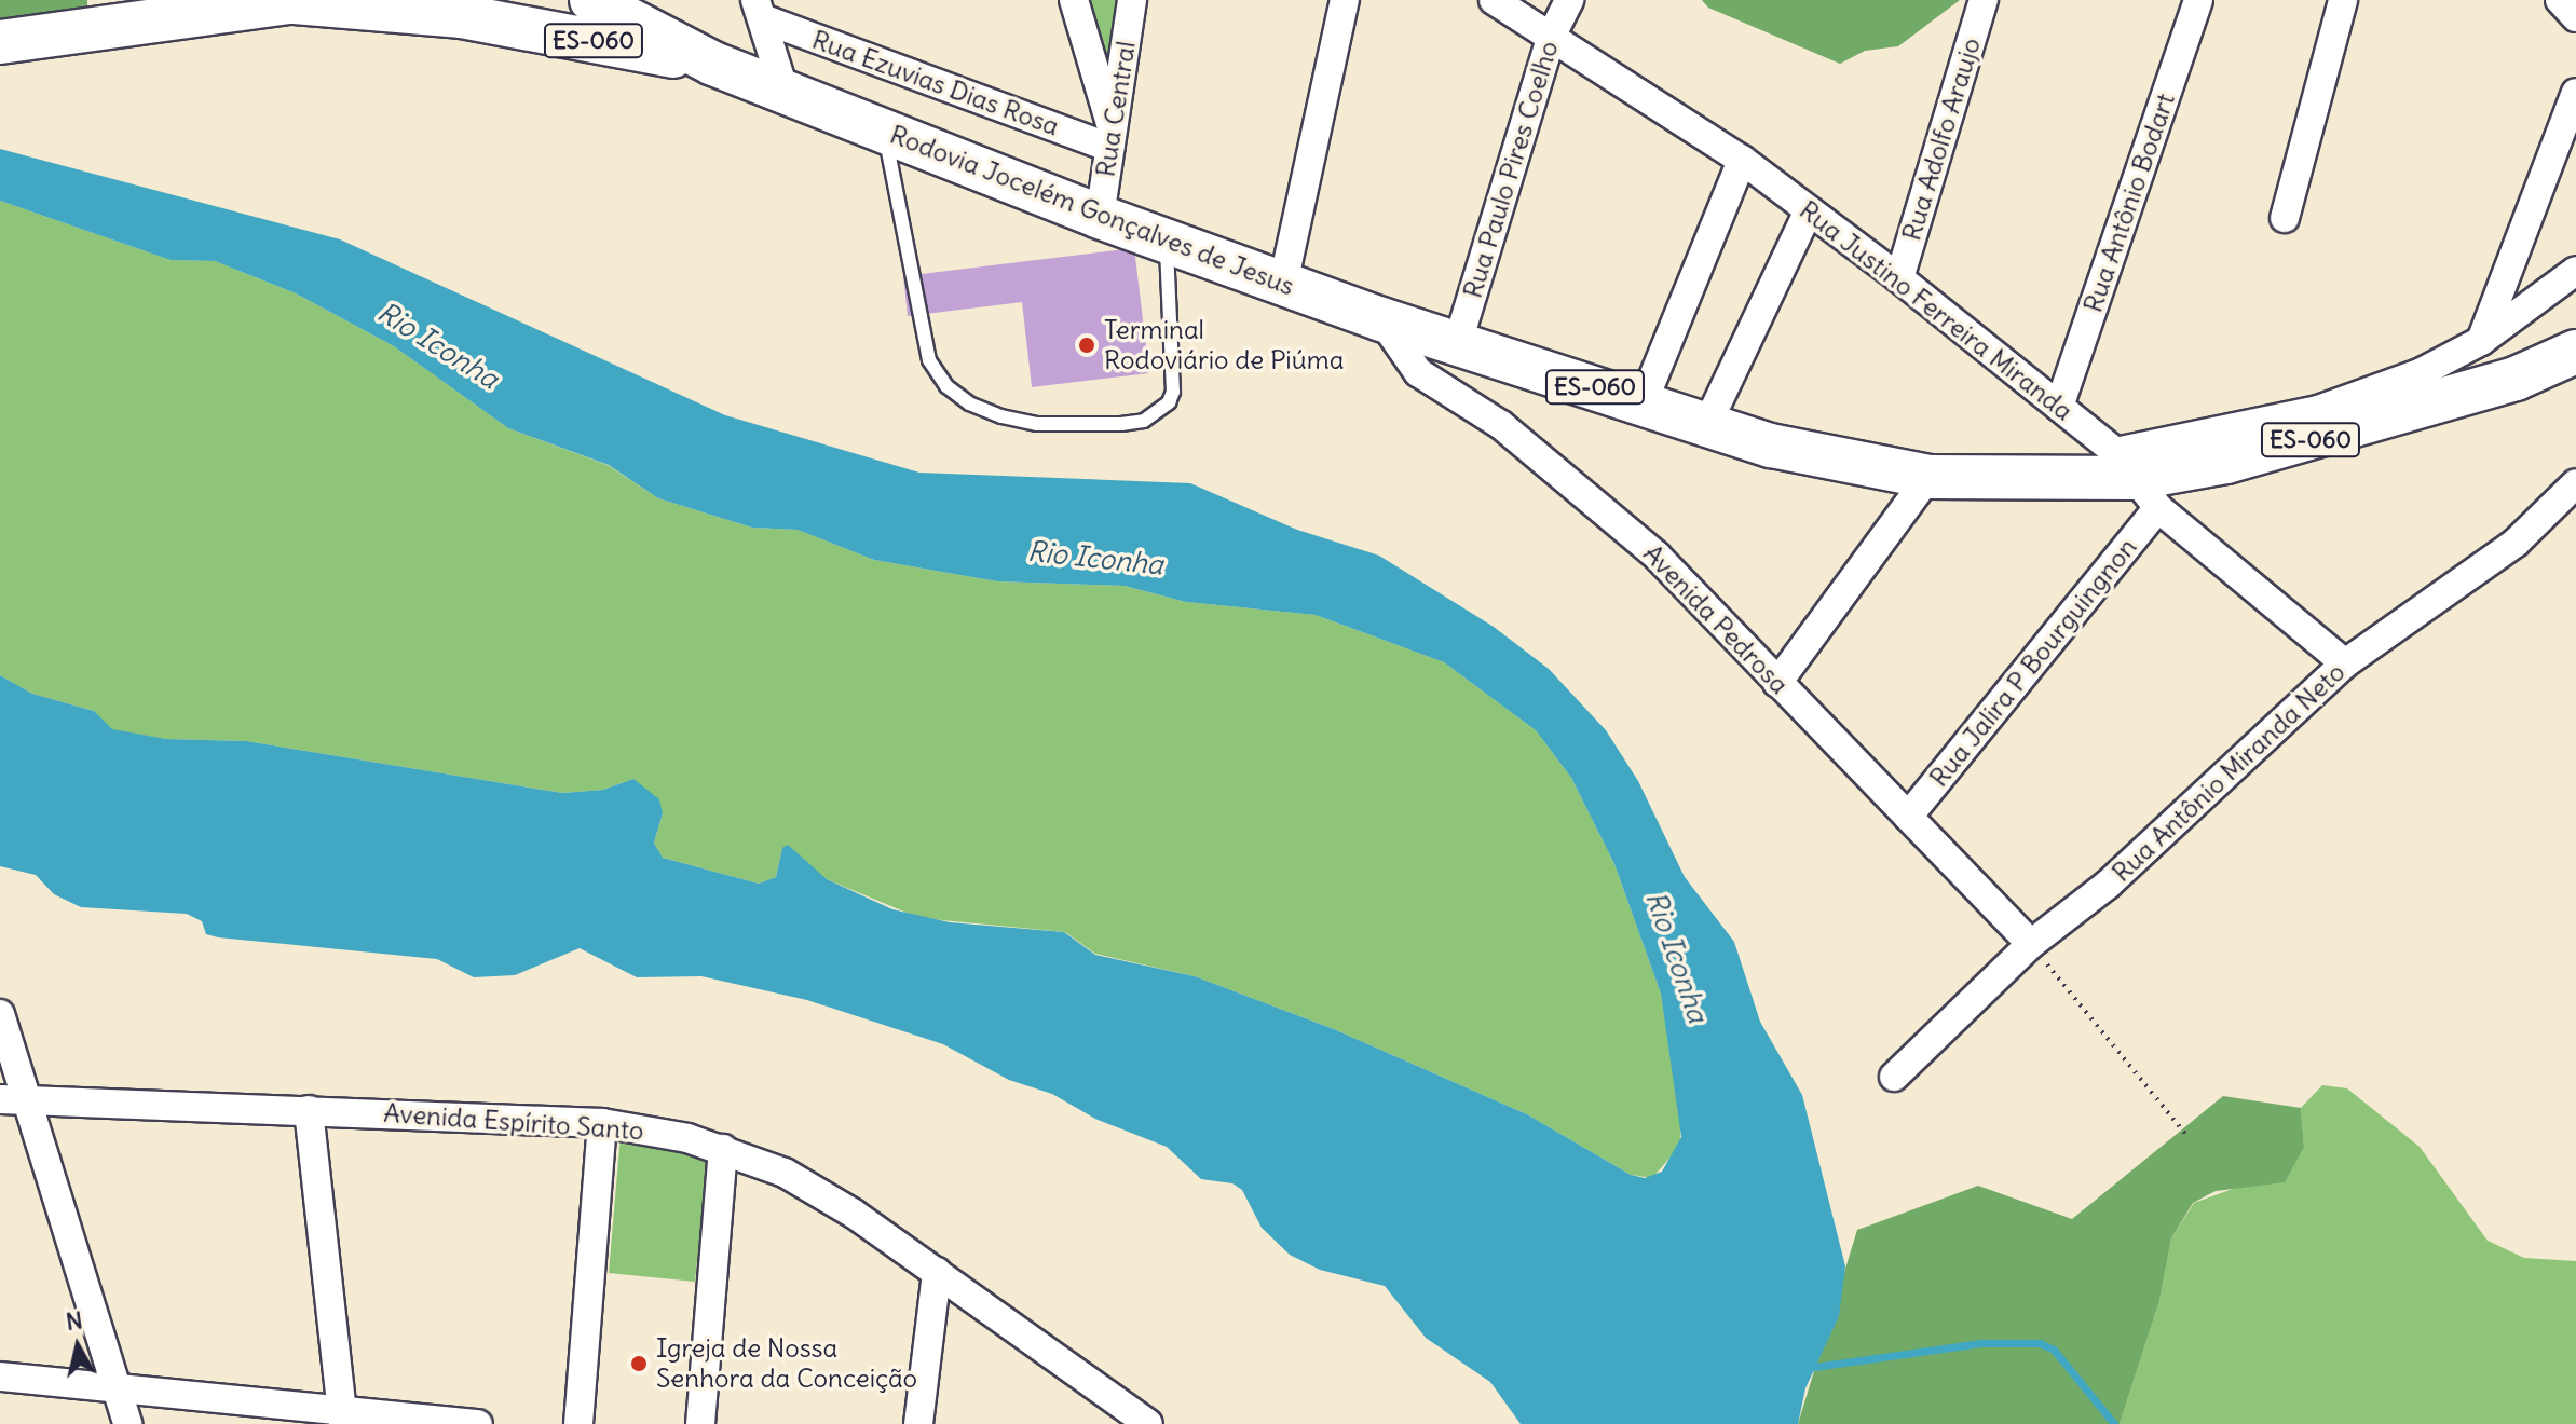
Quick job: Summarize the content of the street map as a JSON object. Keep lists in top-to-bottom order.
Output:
{
  "streets": {
    "main road": ["ES-060", "Rodovia Jocelém Gonçalves de Jesus"],
    "street": [
      "Rua Ezuvias Dias Rosa",
      "Rua Central",
      "Rua Adolfo Araujo",
      "Rua Paulo Pires Coelho",
      "Rua Antônio Bodart",
      "Rua Justino Ferreira Miranda",
      "Avenida Pedrosa",
      "Rua Jalira P Bourguingnon",
      "Rua Antônio Miranda Neto",
      "Avenida Espírito Santo"
    ]
  },
  "crossings": [
    ["Rua Ezuvias Dias Rosa", "Rua Central"],
    ["Rua Central", "Rodovia Jocelém Gonçalves de Jesus"],
    ["Rua Adolfo Araujo", "Rua Justino Ferreira Miranda"],
    ["Rua Paulo Pires Coelho", "Rodovia Jocelém Gonçalves de Jesus"],
    ["Rua Paulo Pires Coelho", "Rua Justino Ferreira Miranda"],
    ["Rua Antônio Bodart", "Rua Justino Ferreira Miranda"],
    ["Rodovia Jocelém Gonçalves de Jesus", "Rua Justino Ferreira Miranda"],
    ["Rodovia Jocelém Gonçalves de Jesus", "Avenida Pedrosa"],
    ["Rodovia Jocelém Gonçalves de Jesus", "Rua Jalira P Bourguingnon"],
    ["Rua Justino Ferreira Miranda", "Rua Jalira P Bourguingnon"],
    ["Rua Justino Ferreira Miranda", "Rua Antônio Miranda Neto"],
    ["Avenida Pedrosa", "Rua Jalira P Bourguingnon"],
    ["Avenida Pedrosa", "Rua Antônio Miranda Neto"]
  ],
  "water": ["Rio Iconha"],
  "places": ["Terminal Rodoviário de Piúma", "Igreja de Nossa Senhora da Conceição"],
  "north": "top"
}
